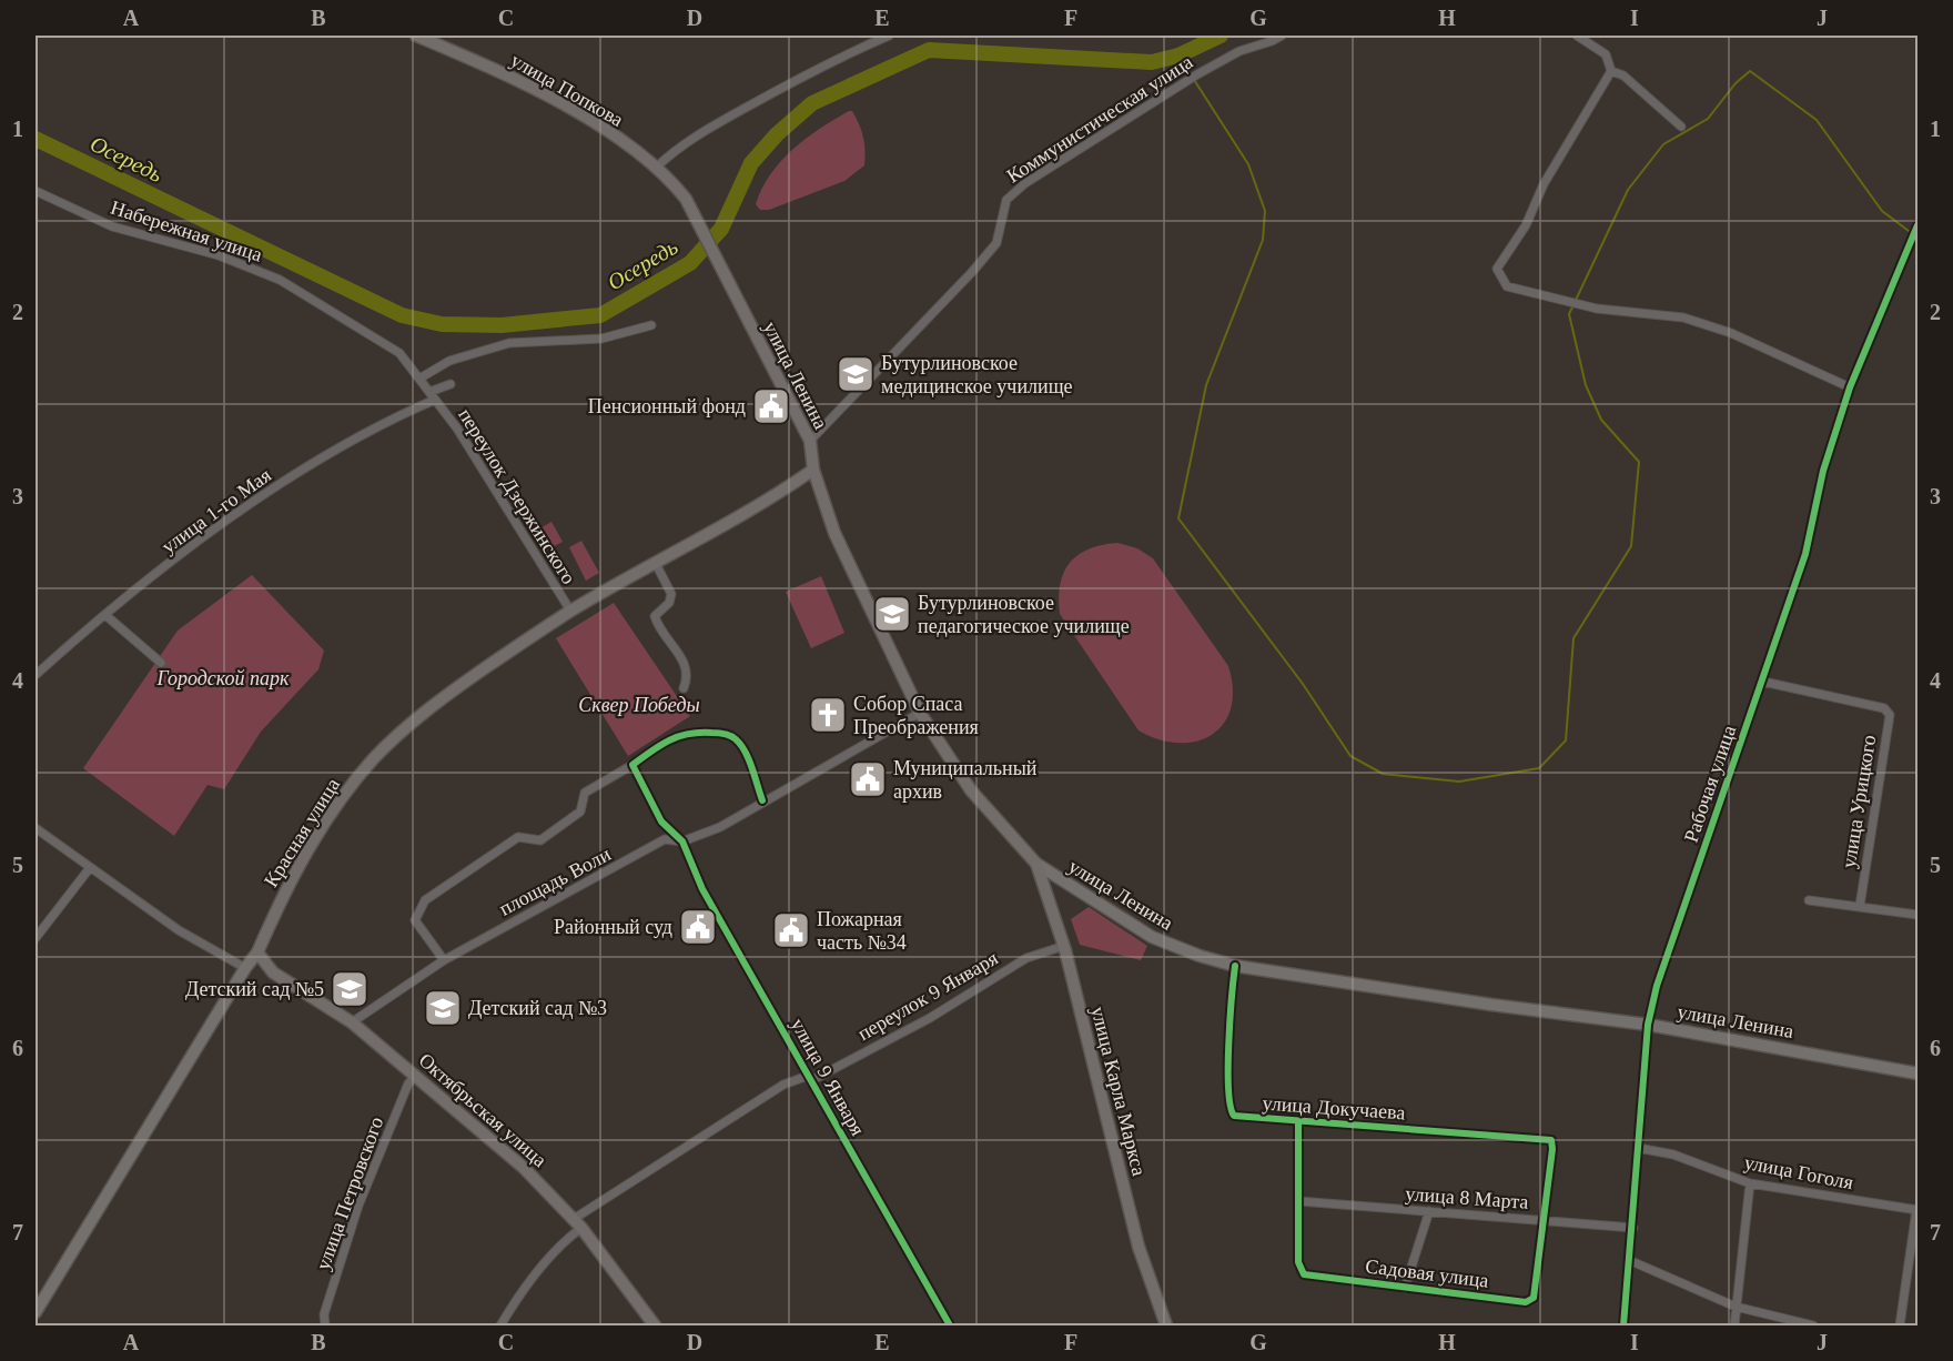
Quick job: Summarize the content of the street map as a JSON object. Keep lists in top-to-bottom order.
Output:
{
  "streets": {
    "main road": [
      "улица Попкова",
      "улица Ленина",
      "Красная улица",
      "улица Карла Маркса",
      "Октябрьская улица"
    ],
    "street": [
      "Коммунистическая улица",
      "Набережная улица",
      "переулок Дзержинского",
      "улица 1-го Мая",
      "Рабочая улица",
      "улица Урицкого",
      "площадь Воли",
      "переулок 9 Января",
      "улица 9 Января",
      "улица Докучаева",
      "улица Гоголя",
      "улица Петровского",
      "улица 8 Марта",
      "Садовая улица"
    ]
  },
  "crossings": [
    ["улица Попкова", "улица Ленина"],
    ["Коммунистическая улица", "улица Ленина"],
    ["Набережная улица", "переулок Дзержинского"],
    ["Набережная улица", "улица 1-го Мая"],
    ["улица Ленина", "Рабочая улица"],
    ["улица Ленина", "Красная улица"],
    ["улица Ленина", "площадь Воли"],
    ["улица Ленина", "улица Карла Маркса"],
    ["улица Ленина", "улица Докучаева"],
    ["переулок Дзержинского", "улица 1-го Мая"],
    ["переулок Дзержинского", "Красная улица"],
    ["Рабочая улица", "улица Урицкого"],
    ["Рабочая улица", "улица Гоголя"],
    ["Рабочая улица", "улица 8 Марта"],
    ["Красная улица", "Октябрьская улица"],
    ["площадь Воли", "улица 9 Января"],
    ["площадь Воли", "Октябрьская улица"],
    ["переулок 9 Января", "улица 9 Января"],
    ["переулок 9 Января", "улица Карла Маркса"],
    ["переулок 9 Января", "Октябрьская улица"],
    ["улица Докучаева", "Садовая улица"],
    ["Октябрьская улица", "улица Петровского"],
    ["улица 8 Марта", "Садовая улица"]
  ],
  "water": ["Осередь"],
  "parks": ["Городской парк", "Сквер Победы"],
  "places": {
    "school or university": [
      "Бутурлиновское медицинское училище",
      "Бутурлиновское педагогическое училище",
      "Детский сад №5",
      "Детский сад №3"
    ],
    "public building": [
      "Пенсионный фонд",
      "Муниципальный архив",
      "Районный суд",
      "Пожарная часть №34"
    ],
    "church": ["Собор Спаса Преображения"]
  },
  "grid": {
    "columns": [
      "A",
      "B",
      "C",
      "D",
      "E",
      "F",
      "G",
      "H",
      "I",
      "J"
    ],
    "rows": [
      "1",
      "2",
      "3",
      "4",
      "5",
      "6",
      "7"
    ]
  }
}
